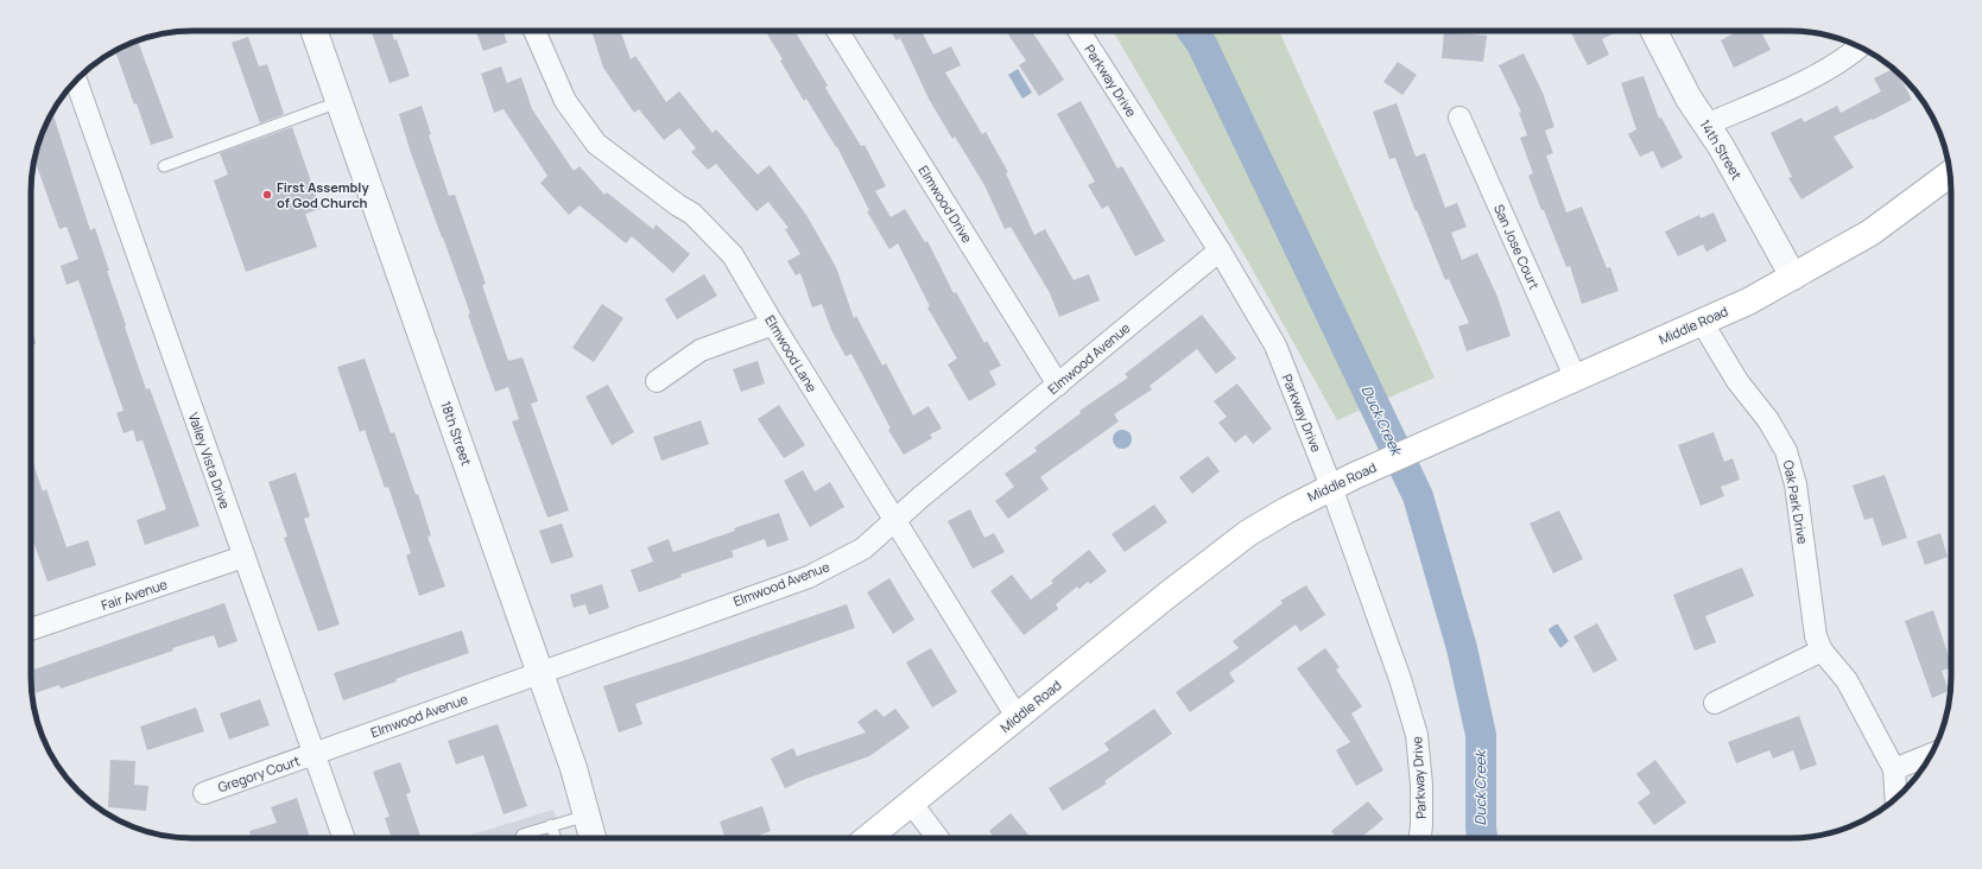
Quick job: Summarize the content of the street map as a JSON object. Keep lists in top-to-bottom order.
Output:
{
  "streets": {
    "main road": ["Middle Road"],
    "street": [
      "Parkway Drive",
      "14th Street",
      "Elmwood Drive",
      "San Jose Court",
      "Elmwood Lane",
      "Elmwood Avenue",
      "18th Street",
      "Valley Vista Drive",
      "Oak Park Drive",
      "Fair Avenue",
      "Gregory Court"
    ]
  },
  "crossings": [
    ["Parkway Drive", "Middle Road"],
    ["Parkway Drive", "Elmwood Avenue"],
    ["14th Street", "Middle Road"],
    ["Elmwood Drive", "Elmwood Avenue"],
    ["San Jose Court", "Middle Road"],
    ["Middle Road", "Elmwood Lane"],
    ["Middle Road", "Oak Park Drive"],
    ["Elmwood Lane", "Elmwood Avenue"],
    ["Elmwood Avenue", "18th Street"],
    ["Elmwood Avenue", "Valley Vista Drive"],
    ["Elmwood Avenue", "Gregory Court"],
    ["Valley Vista Drive", "Fair Avenue"],
    ["Valley Vista Drive", "Gregory Court"]
  ],
  "water": ["Duck Creek"],
  "places": ["First Assembly of God Church"]
}
